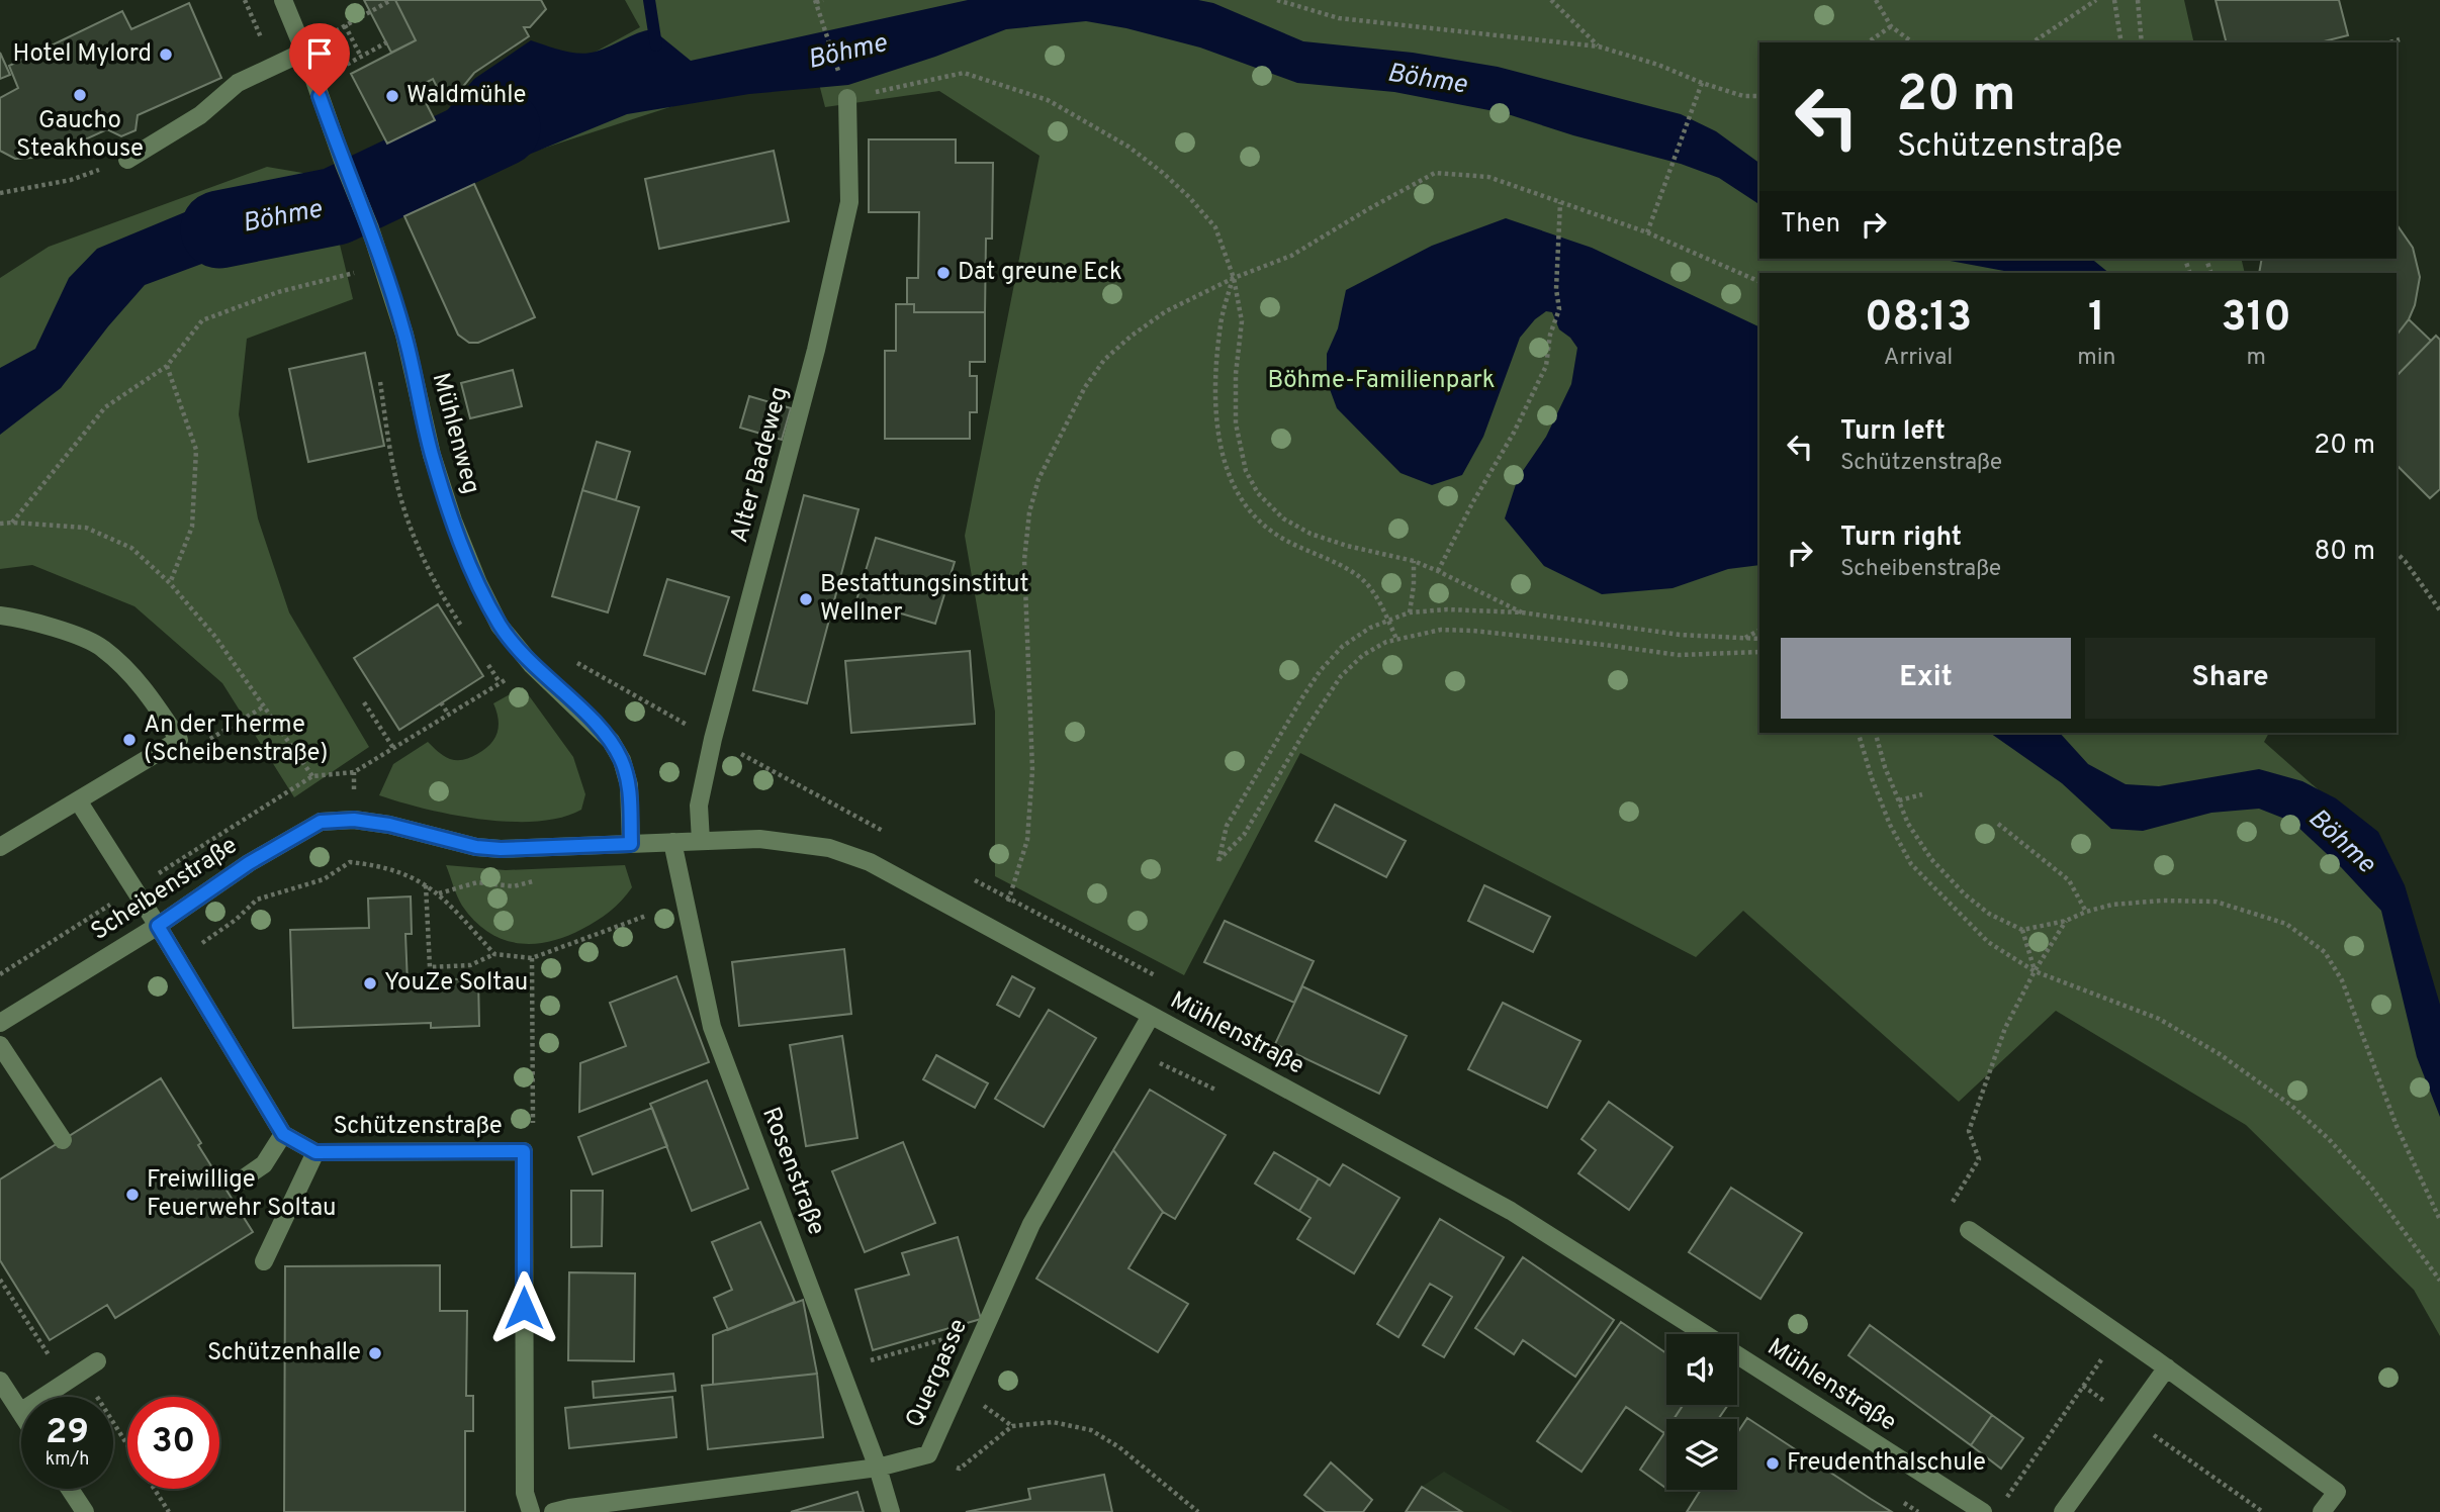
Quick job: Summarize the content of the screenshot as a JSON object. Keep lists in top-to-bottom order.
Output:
{
  "streets": {
    "street": [
      "Mühlenweg",
      "Alter Badeweg",
      "Scheibenstraße",
      "Mühlenstraße",
      "Schützenstraße",
      "Rosenstraße",
      "Quergasse"
    ]
  },
  "crossings": [
    ["Mühlenweg", "Scheibenstraße"],
    ["Alter Badeweg", "Scheibenstraße"],
    ["Alter Badeweg", "Mühlenstraße"],
    ["Scheibenstraße", "Mühlenstraße"],
    ["Scheibenstraße", "Schützenstraße"],
    ["Scheibenstraße", "Rosenstraße"],
    ["Mühlenstraße", "Quergasse"],
    ["Rosenstraße", "Quergasse"]
  ],
  "water": ["Böhme"],
  "parks": ["Böhme-Familienpark"],
  "places": [
    "Hotel Mylord",
    "Gaucho Steakhouse",
    "Waldmühle",
    "Dat greune Eck",
    "Bestattungsinstitut Wellner",
    "An der Therme (Scheibenstraße)",
    "YouZe Soltau",
    "Freiwillige Feuerwehr Soltau",
    "Schützenhalle",
    "Freudenthalschule"
  ],
  "page": {
    "turn": ["20 m", "Schützenstraße"],
    "then": "Then",
    "eta": [
      "08:13",
      "Arrival",
      "1",
      "min",
      "310",
      "m"
    ],
    "list": [
      {
        "name": "Turn left",
        "note": "Schützenstraße",
        "value": "20 m"
      },
      {
        "name": "Turn right",
        "note": "Scheibenstraße",
        "value": "80 m"
      }
    ],
    "buttons": ["Exit", "Share"],
    "speed": "29 km/h",
    "limit": "30"
  }
}
